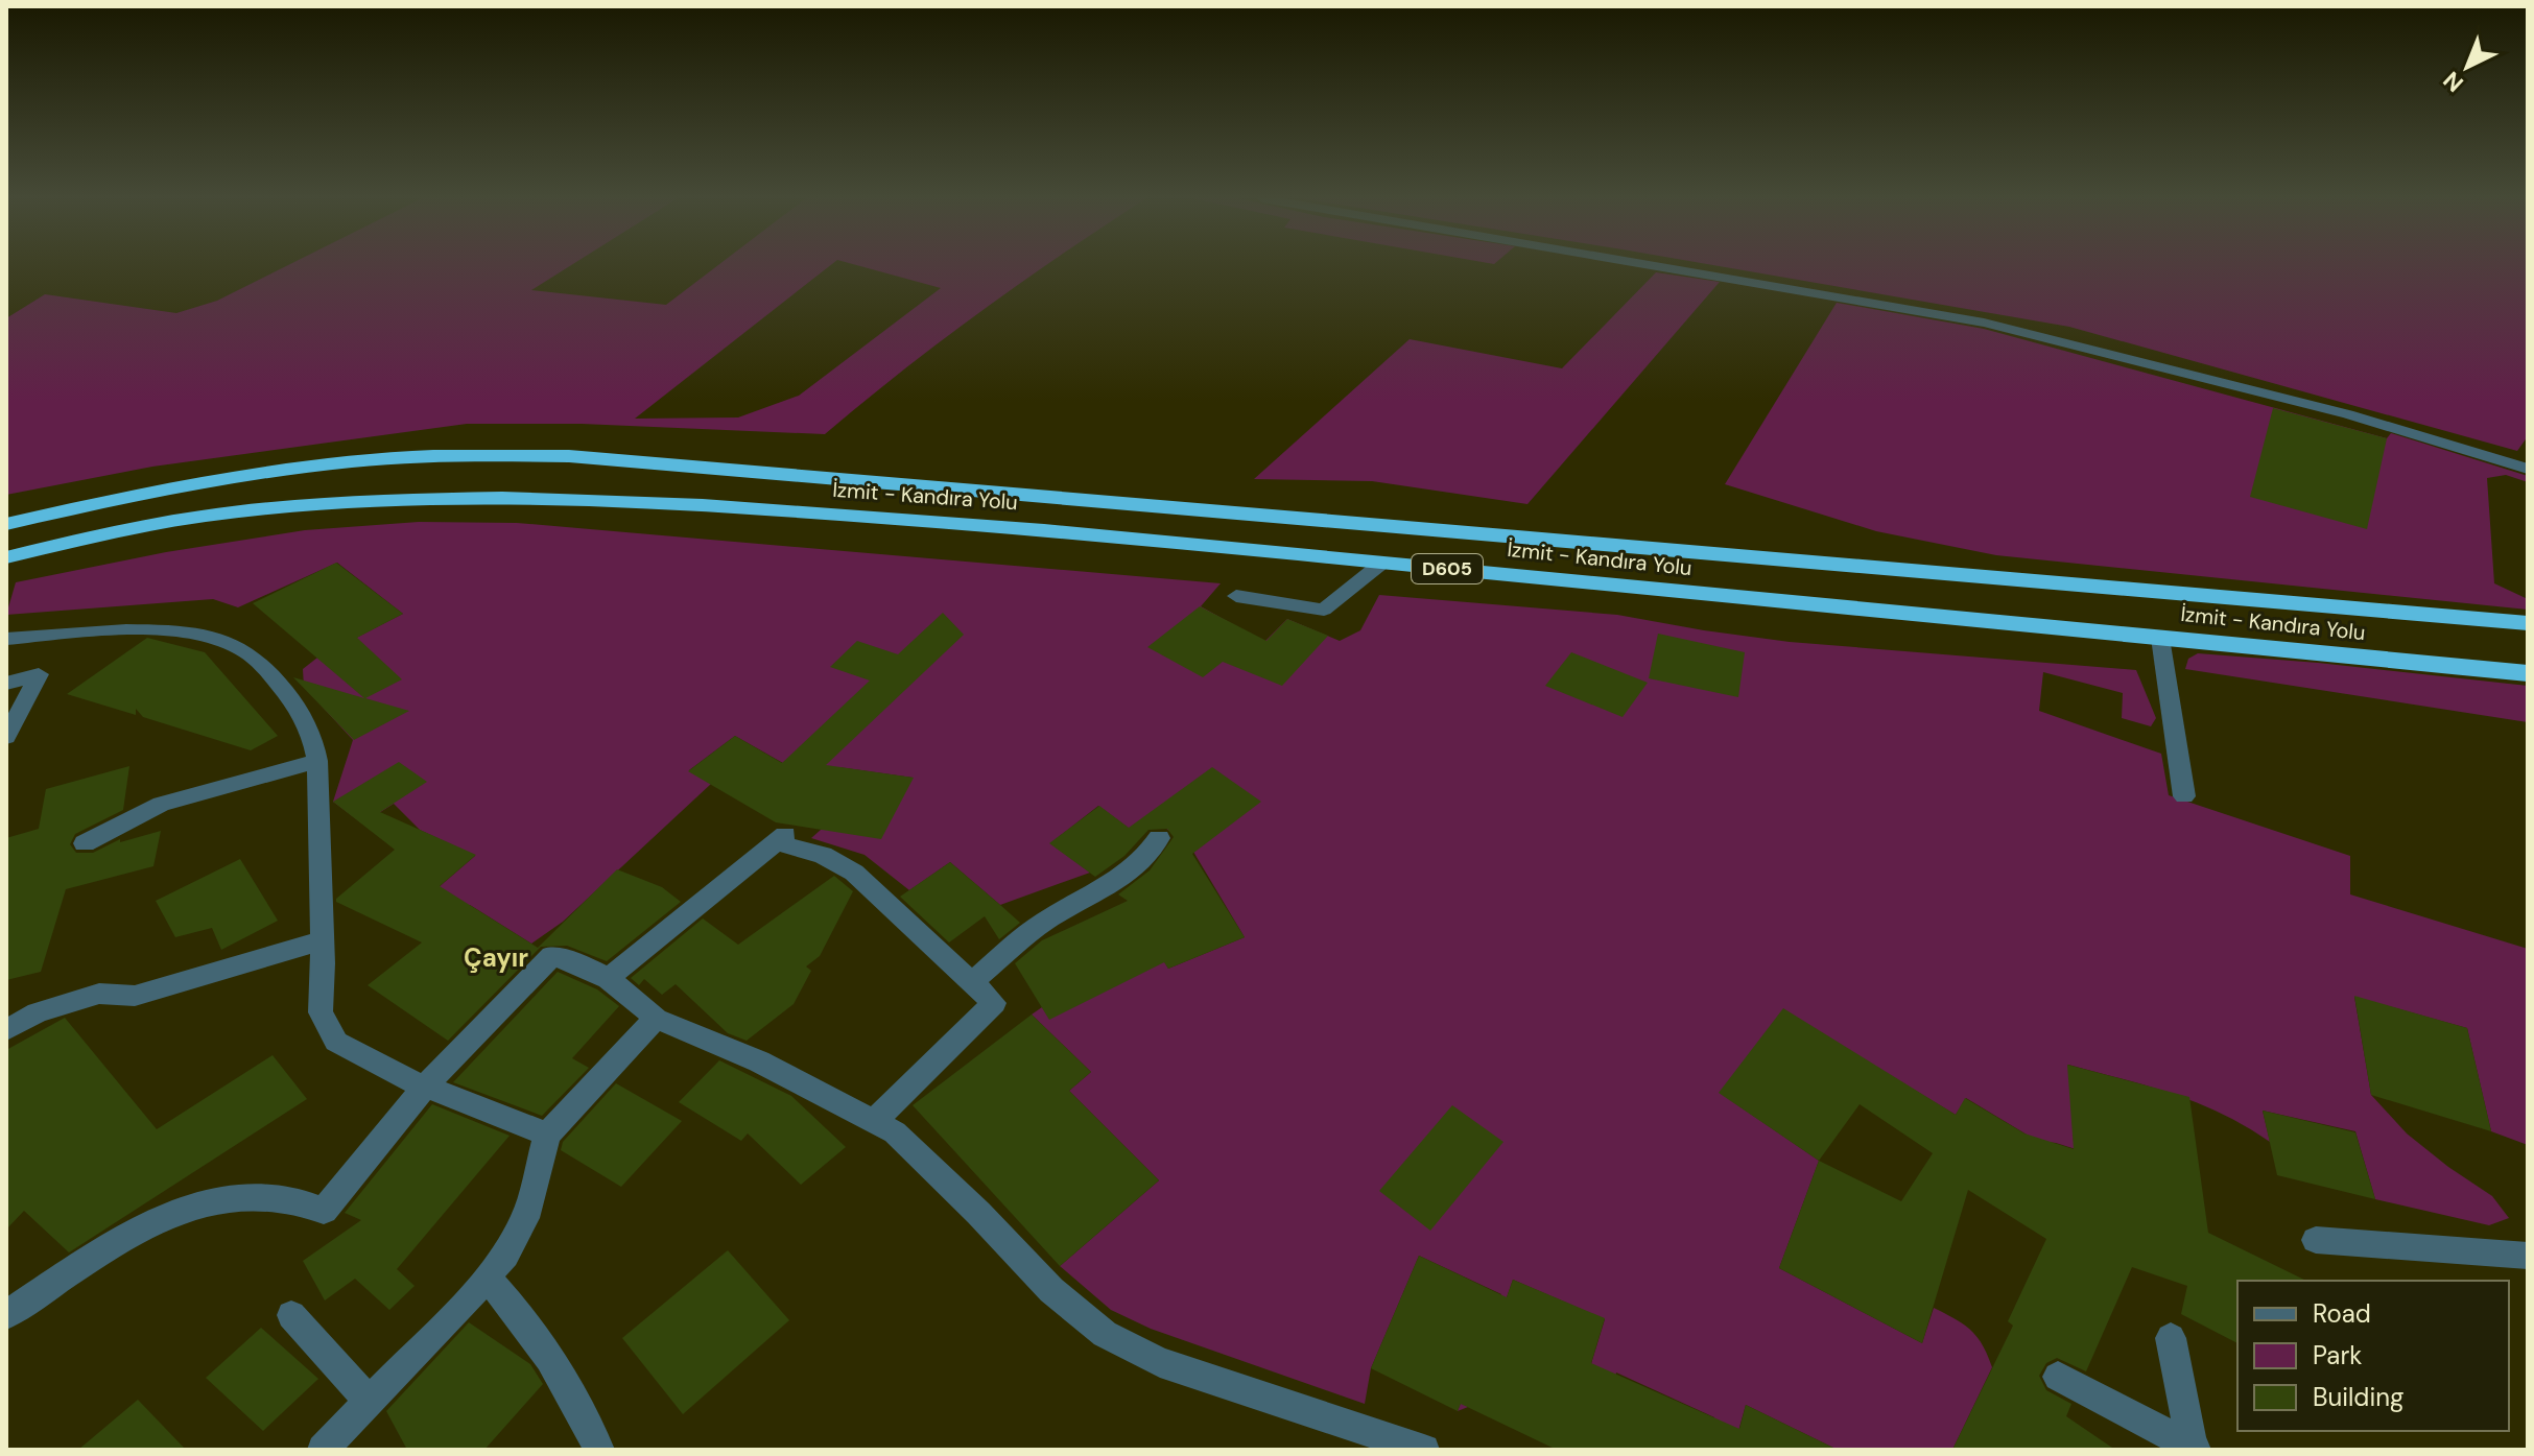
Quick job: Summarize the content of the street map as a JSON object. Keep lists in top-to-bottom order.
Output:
{
  "streets": {
    "highway": ["İzmit - Kandıra Yolu", "D605"]
  },
  "districts": ["Çayır"],
  "legend": ["Road", "Park", "Building"],
  "north": "bottom left"
}
